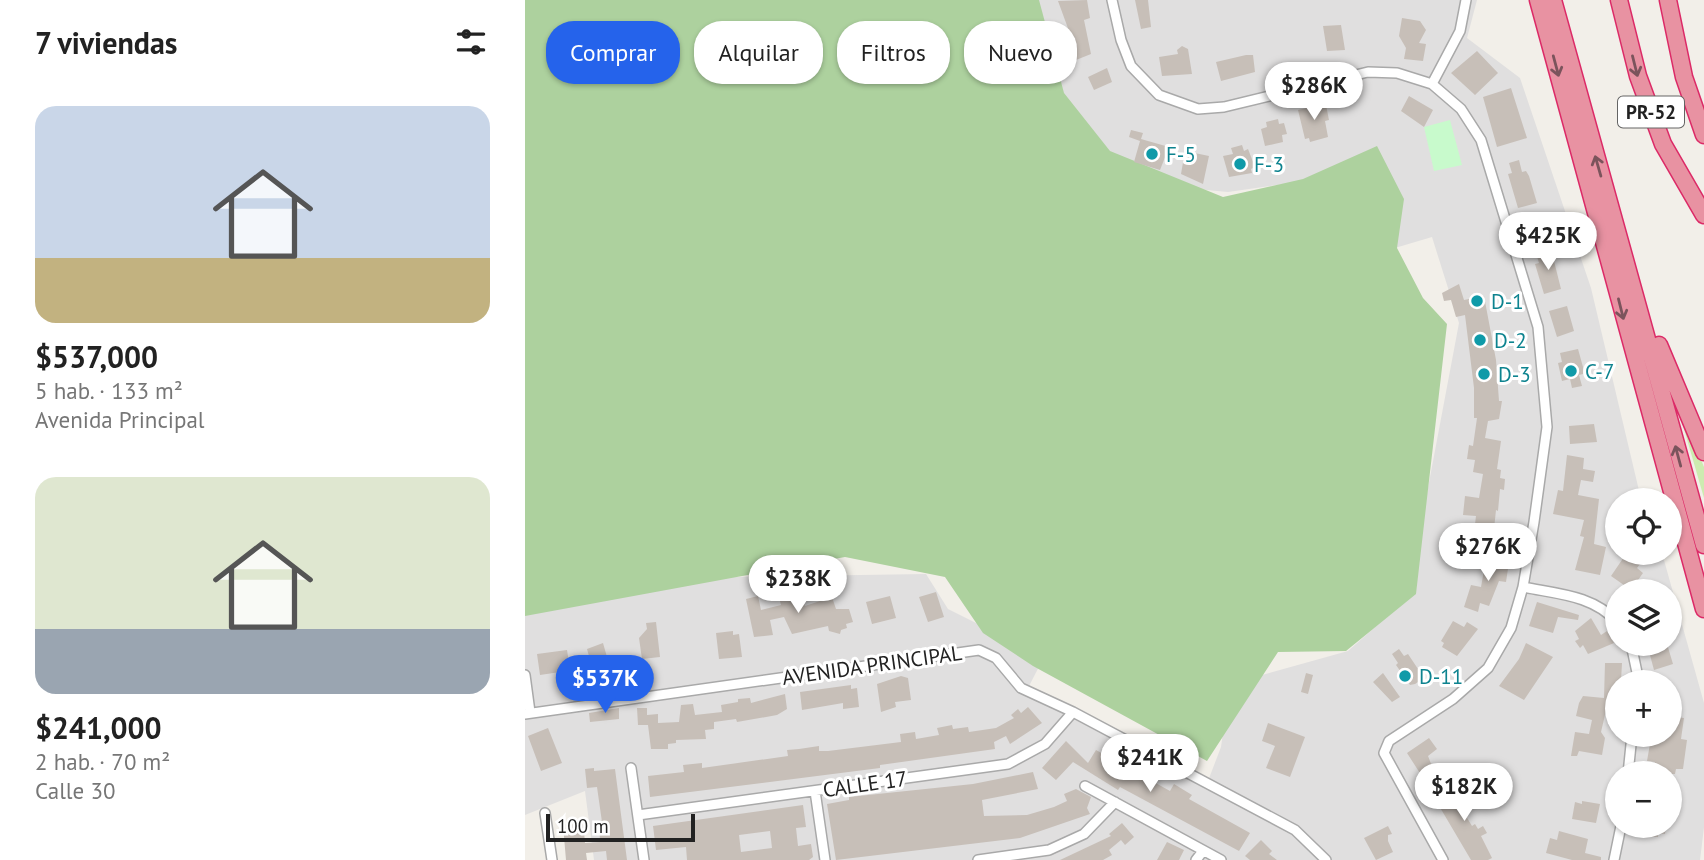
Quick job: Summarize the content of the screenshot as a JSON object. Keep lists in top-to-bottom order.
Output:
{
  "streets": {
    "highway": ["PR-52"],
    "street": ["AVENIDA PRINCIPAL", "CALLE 17"]
  },
  "crossings": [
    ["AVENIDA PRINCIPAL", "CALLE 17"]
  ],
  "places": [
    "F-5",
    "F-3",
    "D-1",
    "D-2",
    "C-7",
    "D-3",
    "D-11"
  ],
  "scale_bar": "100 m",
  "page": {
    "heading": "7 viviendas",
    "chip": [
      "Comprar",
      "Alquilar",
      "Filtros",
      "Nuevo"
    ],
    "price": [
      "$286K",
      "$425K",
      "$276K",
      "$238K",
      "$537K",
      "$241K",
      "$182K"
    ],
    "list": [
      {
        "name": "$537,000",
        "note": "5 hab. · 133 m² · Avenida Principal"
      },
      {
        "name": "$241,000",
        "note": "2 hab. · 70 m² · Calle 30"
      }
    ],
    "map_buttons": ["+", "−"],
    "scale": "100 m"
  }
}
